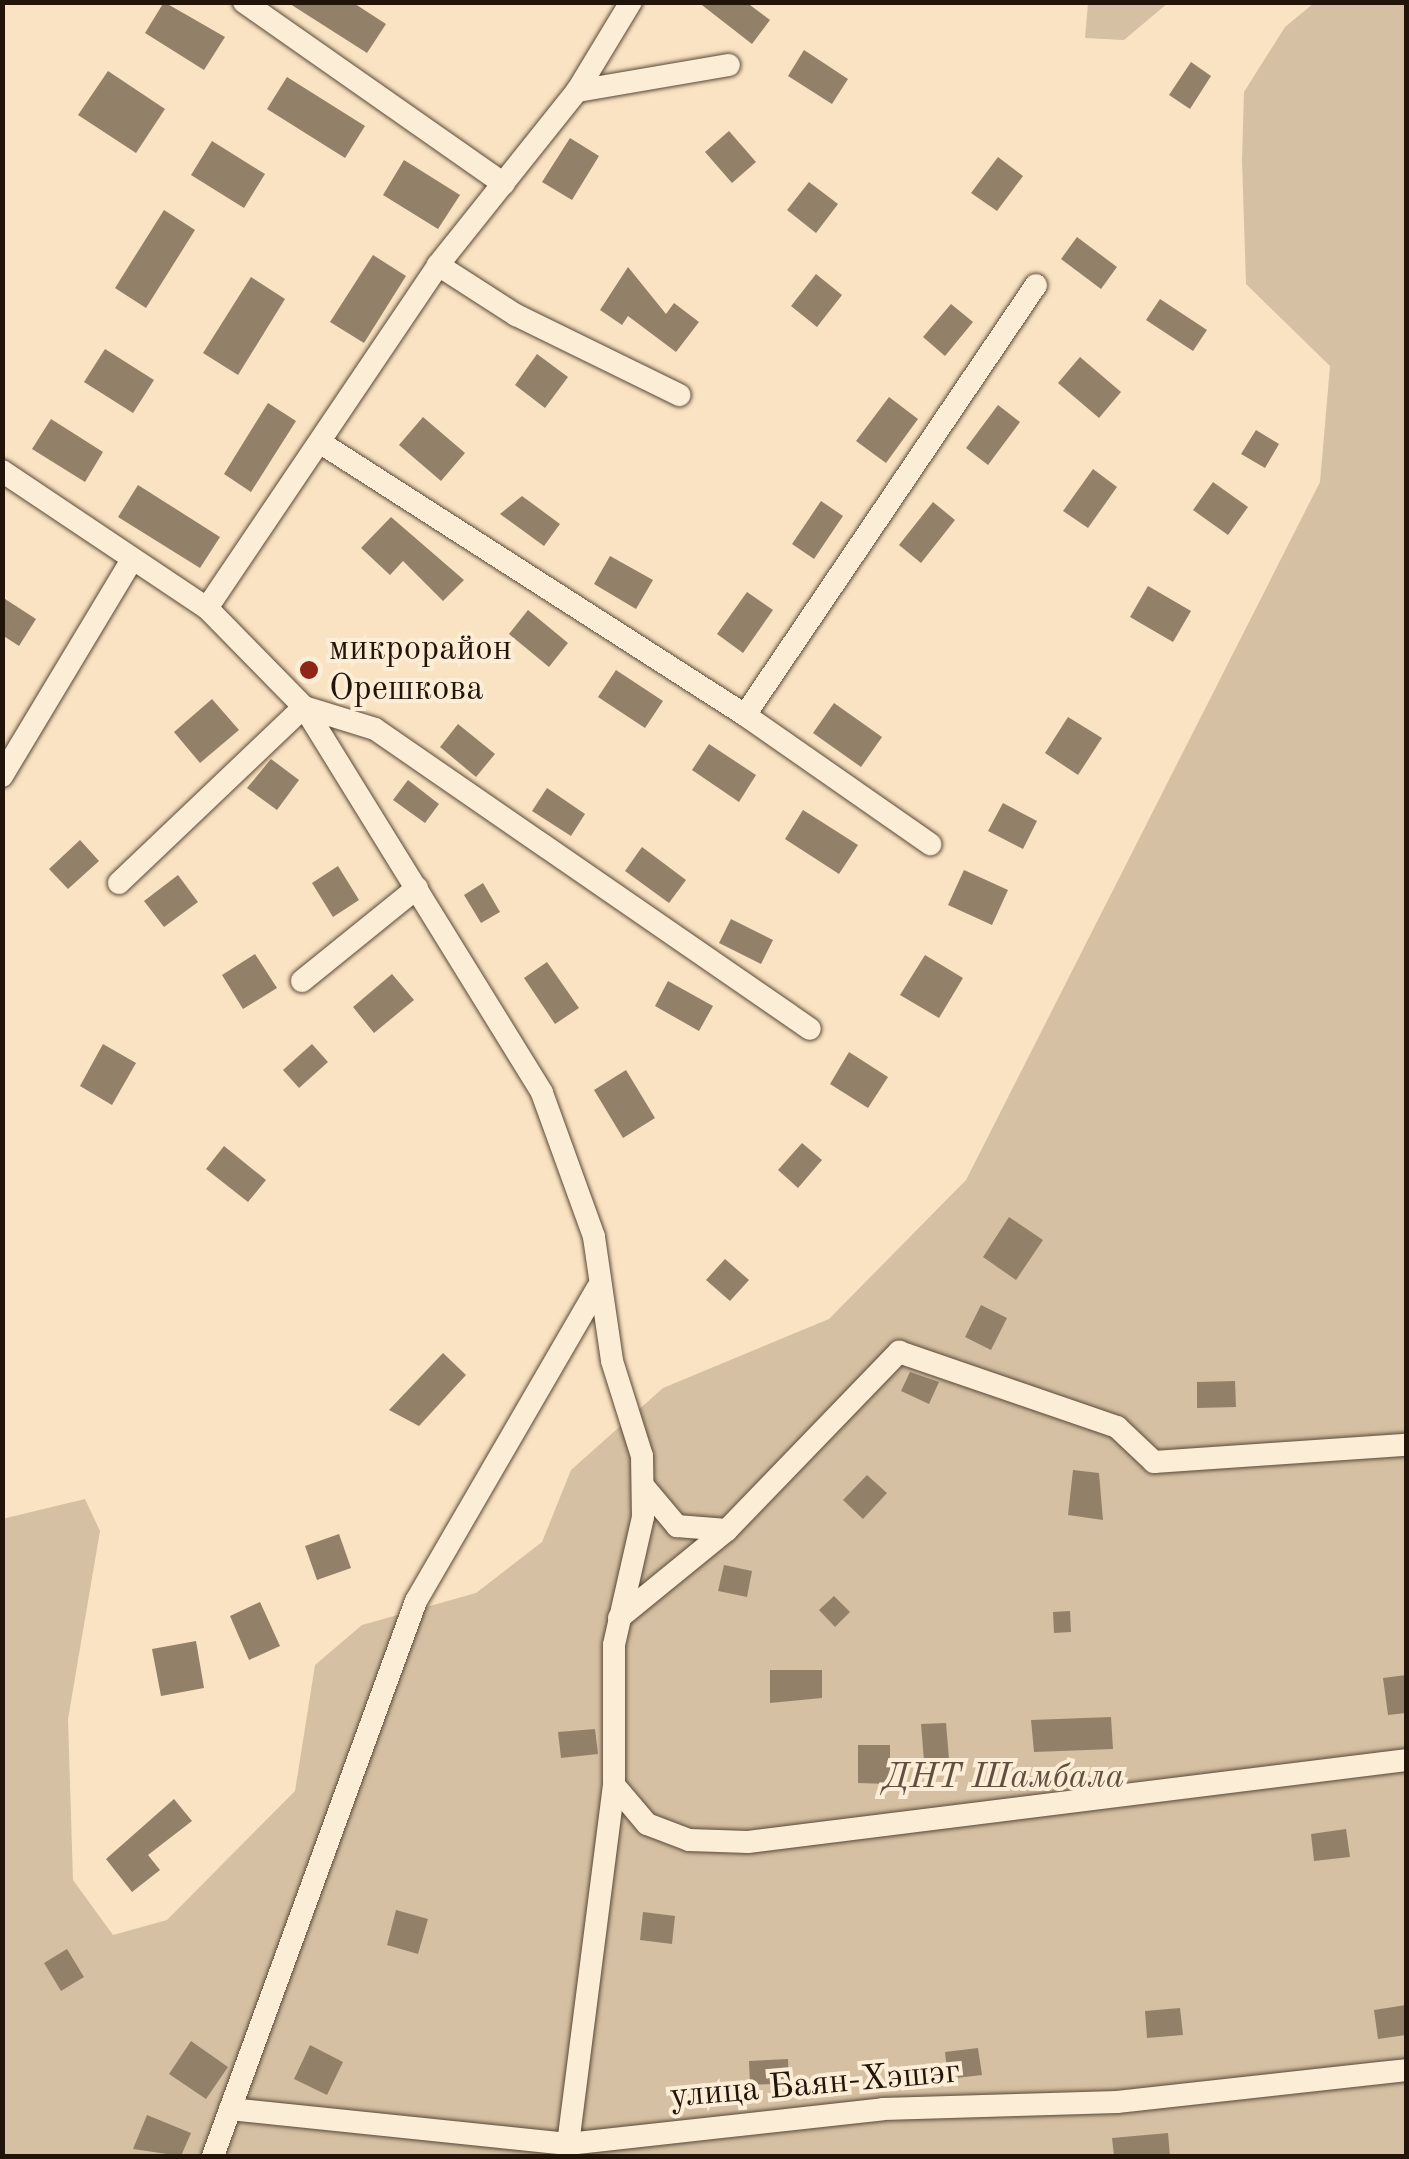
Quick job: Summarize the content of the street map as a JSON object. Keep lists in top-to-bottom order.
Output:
{
  "streets": {
    "street": ["улица Баян-Хэшэг"]
  },
  "parks": ["ДНТ Шамбала"],
  "places": ["микрорайон Орешкова"]
}
